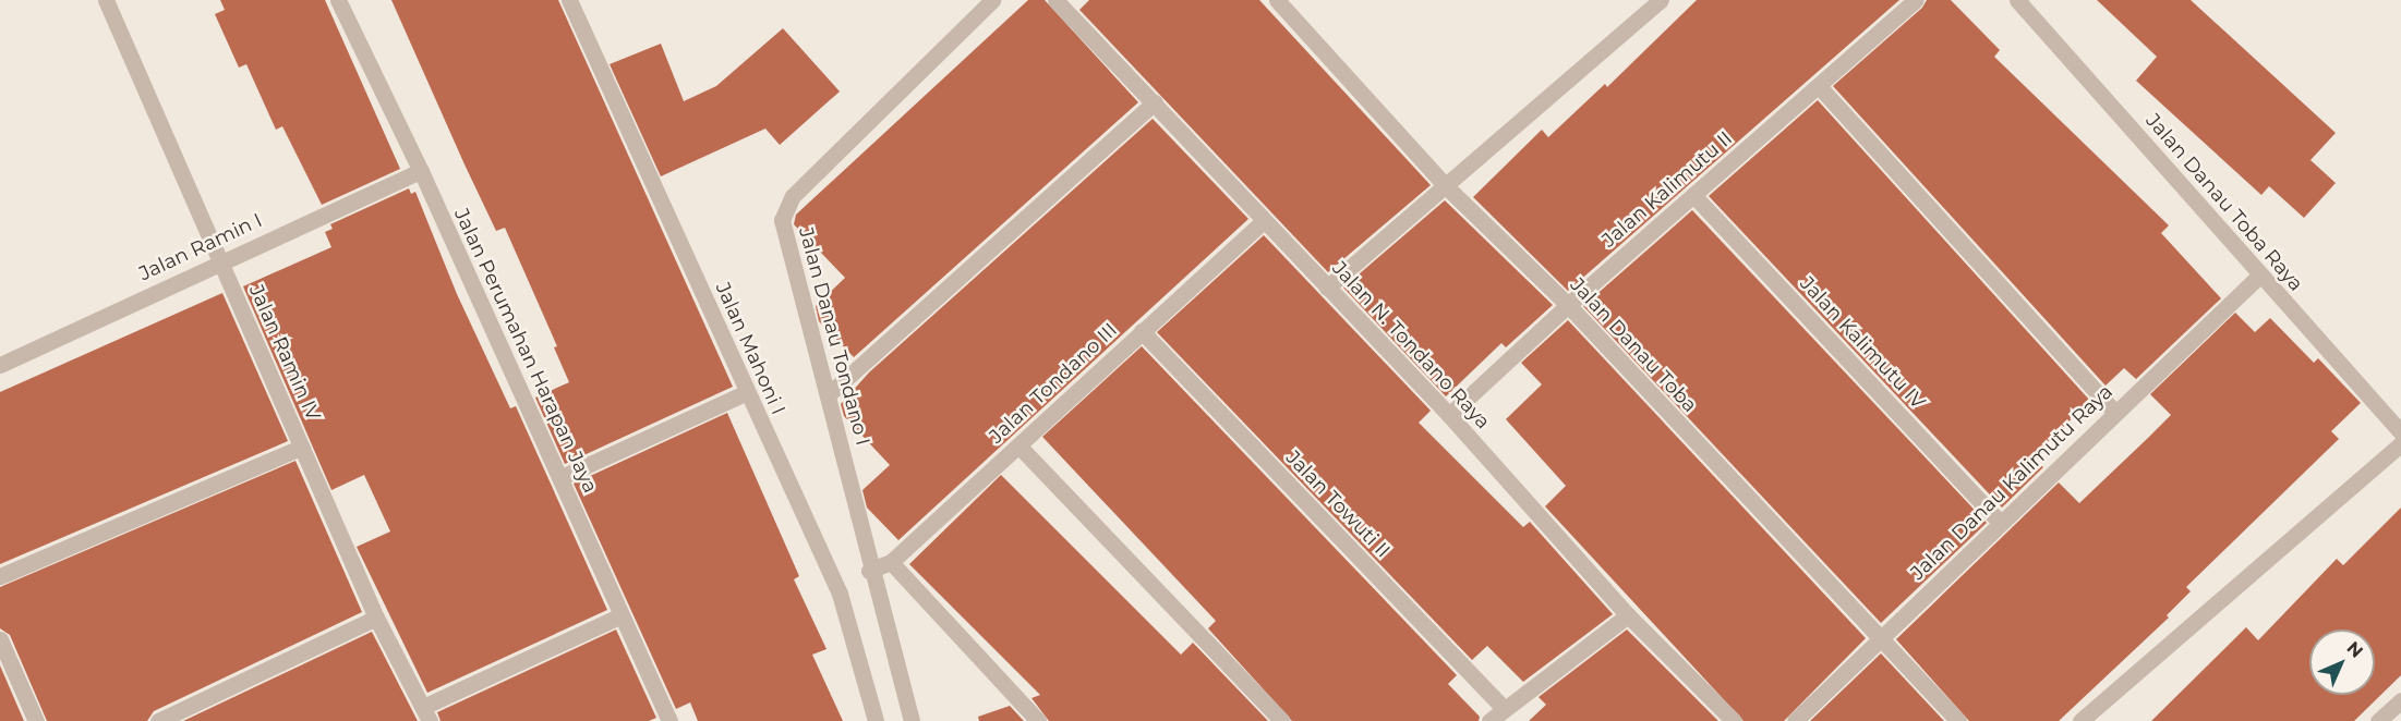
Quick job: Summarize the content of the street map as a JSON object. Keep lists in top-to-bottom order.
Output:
{
  "streets": {
    "street": [
      "Jalan Kalimutu II",
      "Jalan Danau Toba Raya",
      "Jalan Ramin I",
      "Jalan Danau Tondano I",
      "Jalan Kalimutu IV",
      "Jalan N. Tondano Raya",
      "Jalan Danau Toba",
      "Jalan Mahoni I",
      "Jalan Perumahan Harapan Jaya",
      "Jalan Ramin IV",
      "Jalan Tondano III",
      "Jalan Danau Kalimutu Raya",
      "Jalan Towuti II"
    ]
  },
  "crossings": [
    ["Jalan Kalimutu II", "Jalan Kalimutu IV"],
    ["Jalan Kalimutu II", "Jalan N. Tondano Raya"],
    ["Jalan Kalimutu II", "Jalan Danau Toba"],
    ["Jalan Danau Toba Raya", "Jalan Danau Kalimutu Raya"],
    ["Jalan Ramin I", "Jalan Perumahan Harapan Jaya"],
    ["Jalan Ramin I", "Jalan Ramin IV"],
    ["Jalan Danau Tondano I", "Jalan Tondano III"],
    ["Jalan Kalimutu IV", "Jalan Danau Kalimutu Raya"],
    ["Jalan N. Tondano Raya", "Jalan Tondano III"],
    ["Jalan Danau Toba", "Jalan Danau Kalimutu Raya"],
    ["Jalan Tondano III", "Jalan Towuti II"]
  ],
  "north": "top right"
}
